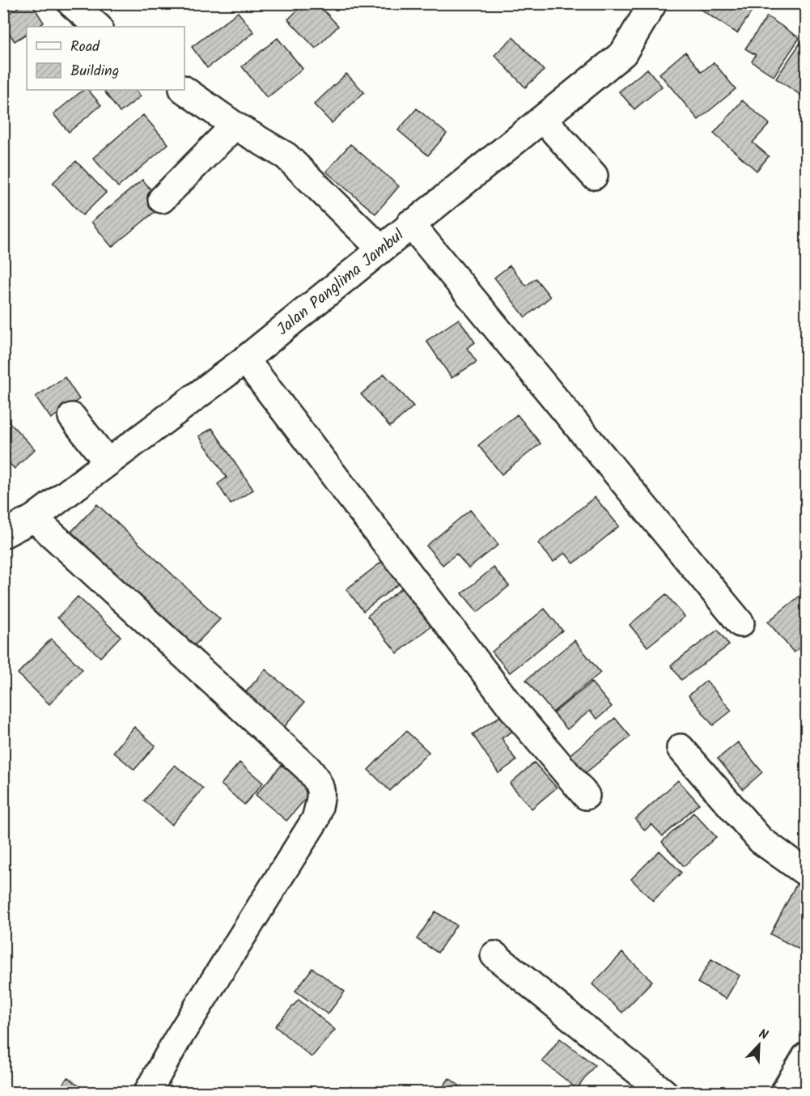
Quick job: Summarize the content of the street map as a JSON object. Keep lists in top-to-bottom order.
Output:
{
  "streets": {
    "street": ["Jalan Panglima Jambul"]
  },
  "legend": ["Road", "Building"],
  "north": "top right"
}
